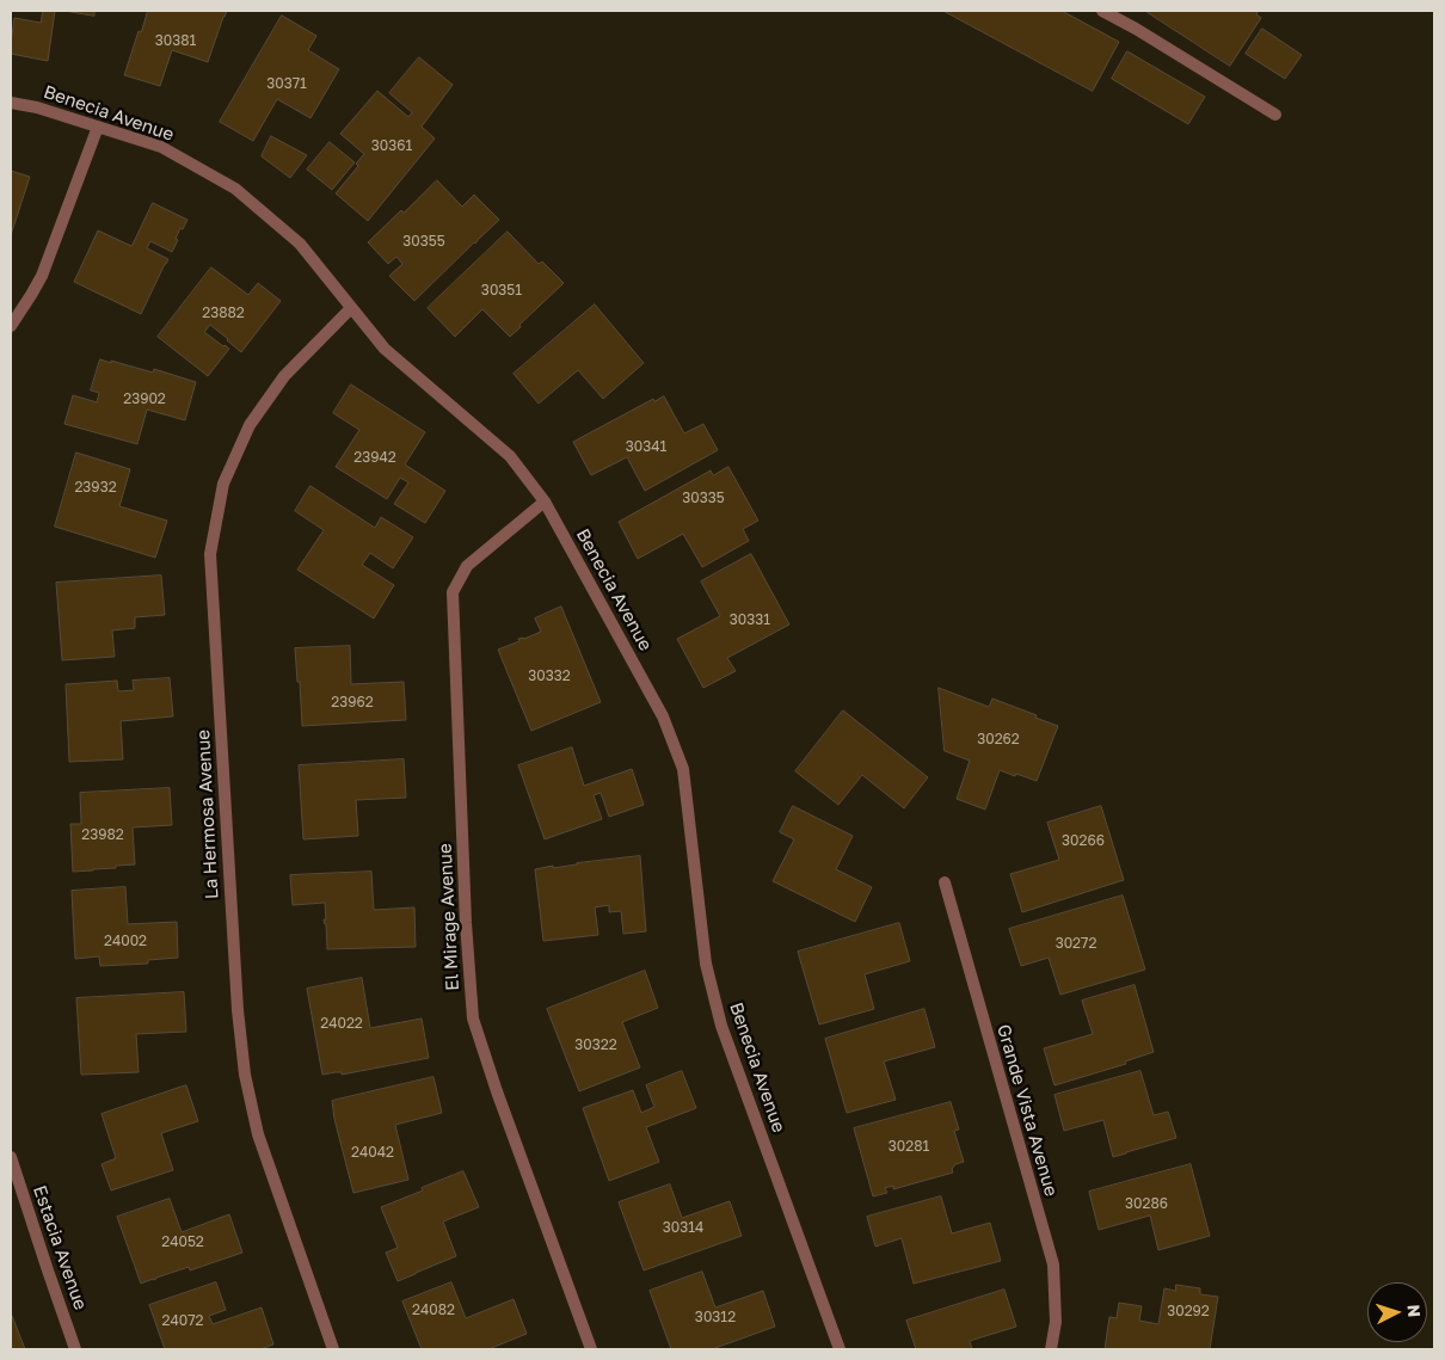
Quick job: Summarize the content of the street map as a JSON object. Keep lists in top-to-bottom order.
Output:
{
  "streets": {
    "street": [
      "Benecia Avenue",
      "La Hermosa Avenue",
      "El Mirage Avenue",
      "Grande Vista Avenue",
      "Estacia Avenue"
    ]
  },
  "crossings": [
    ["Benecia Avenue", "La Hermosa Avenue"],
    ["Benecia Avenue", "El Mirage Avenue"]
  ],
  "house_numbers": [
    "30381",
    "30371",
    "30361",
    "30355",
    "30351",
    "23882",
    "23902",
    "30341",
    "23942",
    "23932",
    "30335",
    "30331",
    "30332",
    "23962",
    "30262",
    "23982",
    "30266",
    "24002",
    "30272",
    "24022",
    "30322",
    "30281",
    "24042",
    "30286",
    "30314",
    "24052",
    "24082",
    "30292",
    "30312",
    "24072"
  ],
  "north": "right"
}
